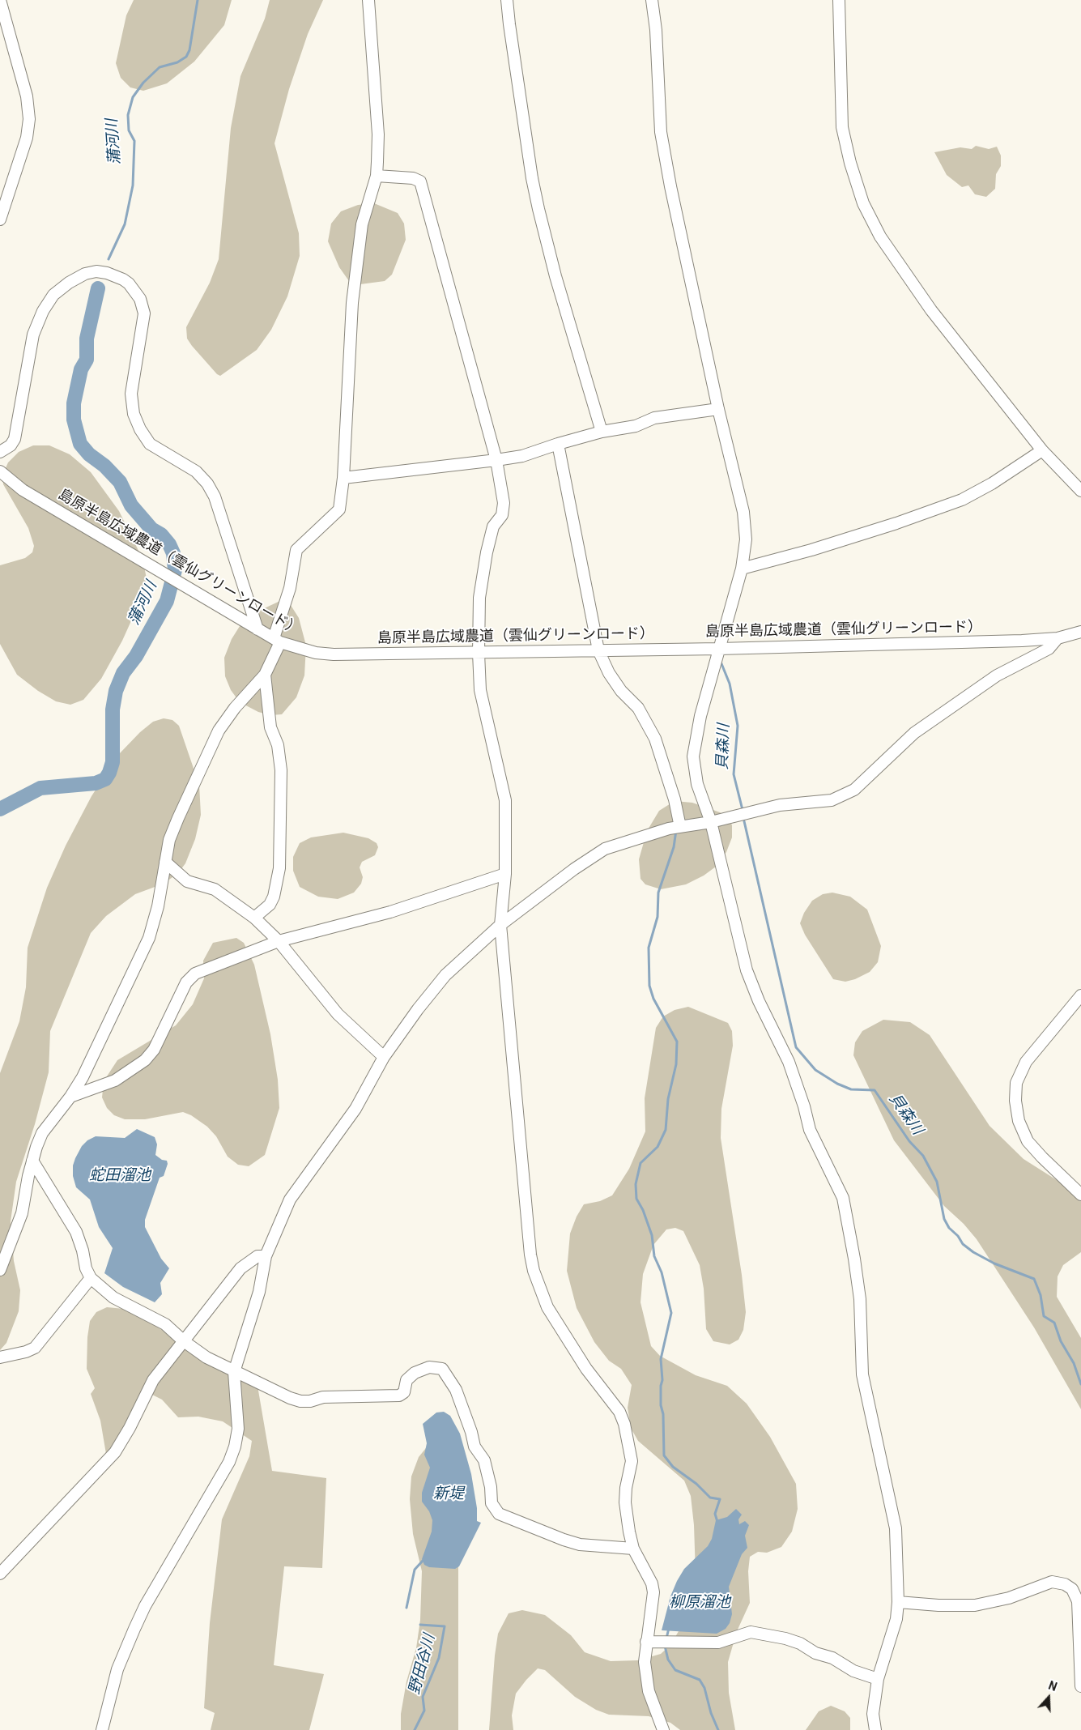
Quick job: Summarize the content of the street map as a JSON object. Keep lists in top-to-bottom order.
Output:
{
  "streets": {
    "street": ["島原半島広域農道（雲仙グリーンロード）"]
  },
  "water": [
    "蒲河川",
    "貝森川",
    "蛇田溜池",
    "新堤",
    "柳原溜池",
    "野田谷川"
  ],
  "north": "top"
}
